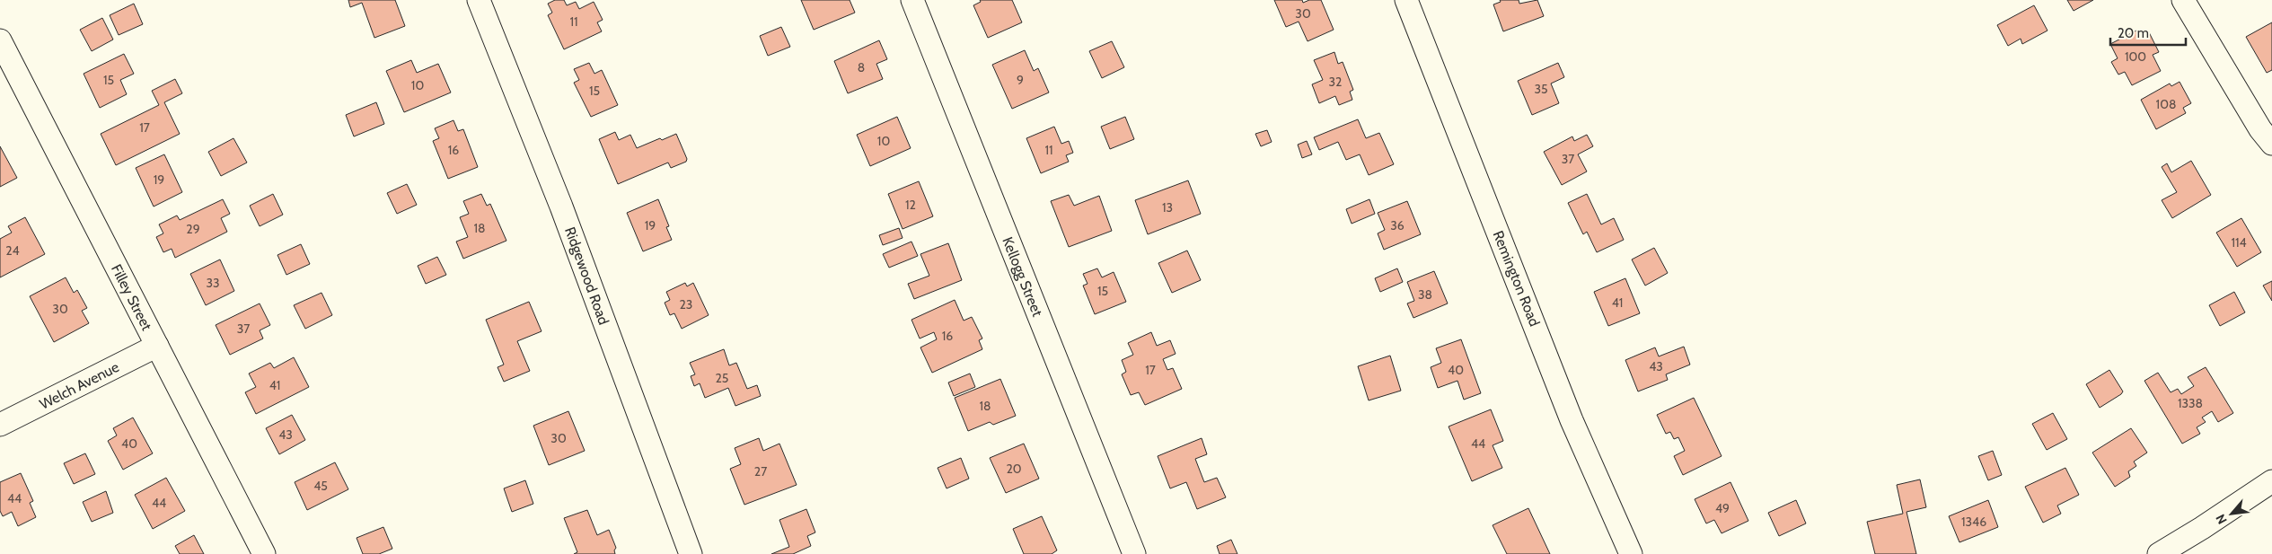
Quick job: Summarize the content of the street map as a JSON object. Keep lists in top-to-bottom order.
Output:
{
  "streets": {
    "street": [
      "Ridgewood Road",
      "Kellogg Street",
      "Remington Road",
      "Filley Street",
      "Welch Avenue"
    ]
  },
  "crossings": [
    ["Filley Street", "Welch Avenue"]
  ],
  "house_numbers": [
    "30",
    "11",
    "100",
    "8",
    "15",
    "9",
    "32",
    "10",
    "35",
    "15",
    "108",
    "17",
    "10",
    "16",
    "11",
    "37",
    "19",
    "12",
    "13",
    "19",
    "36",
    "18",
    "29",
    "114",
    "24",
    "33",
    "15",
    "38",
    "41",
    "23",
    "30",
    "37",
    "16",
    "43",
    "17",
    "40",
    "25",
    "41",
    "1338",
    "18",
    "43",
    "30",
    "40",
    "44",
    "20",
    "27",
    "45",
    "44",
    "44",
    "49",
    "1346"
  ],
  "scale_bar": "20 m",
  "north": "bottom left"
}
